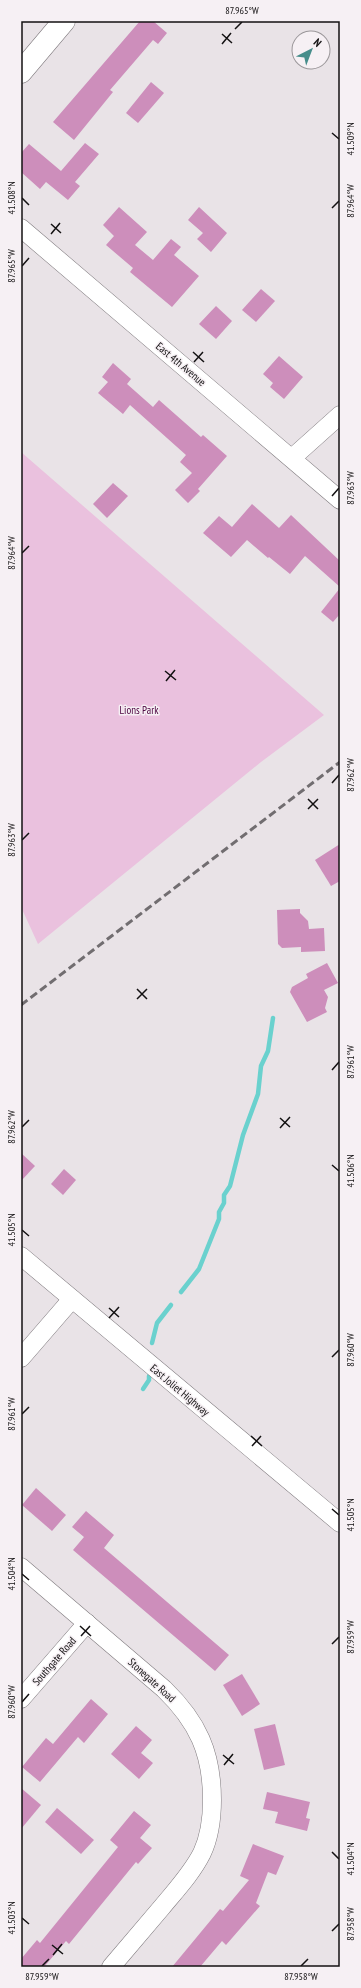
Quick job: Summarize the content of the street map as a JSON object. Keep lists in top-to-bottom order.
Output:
{
  "streets": {
    "street": [
      "East 4th Avenue",
      "East Joliet Highway",
      "Southgate Road",
      "Stonegate Road"
    ]
  },
  "crossings": [
    ["Southgate Road", "Stonegate Road"]
  ],
  "parks": ["Lions Park"],
  "north": "top right",
  "coordinates": [
    "87.965°W",
    "41.509°N",
    "41.508°N",
    "87.964°W",
    "87.963°W",
    "87.962°W",
    "87.961°W",
    "41.506°N",
    "41.505°N",
    "87.960°W",
    "41.504°N",
    "87.959°W",
    "41.503°N",
    "87.958°W"
  ]
}
